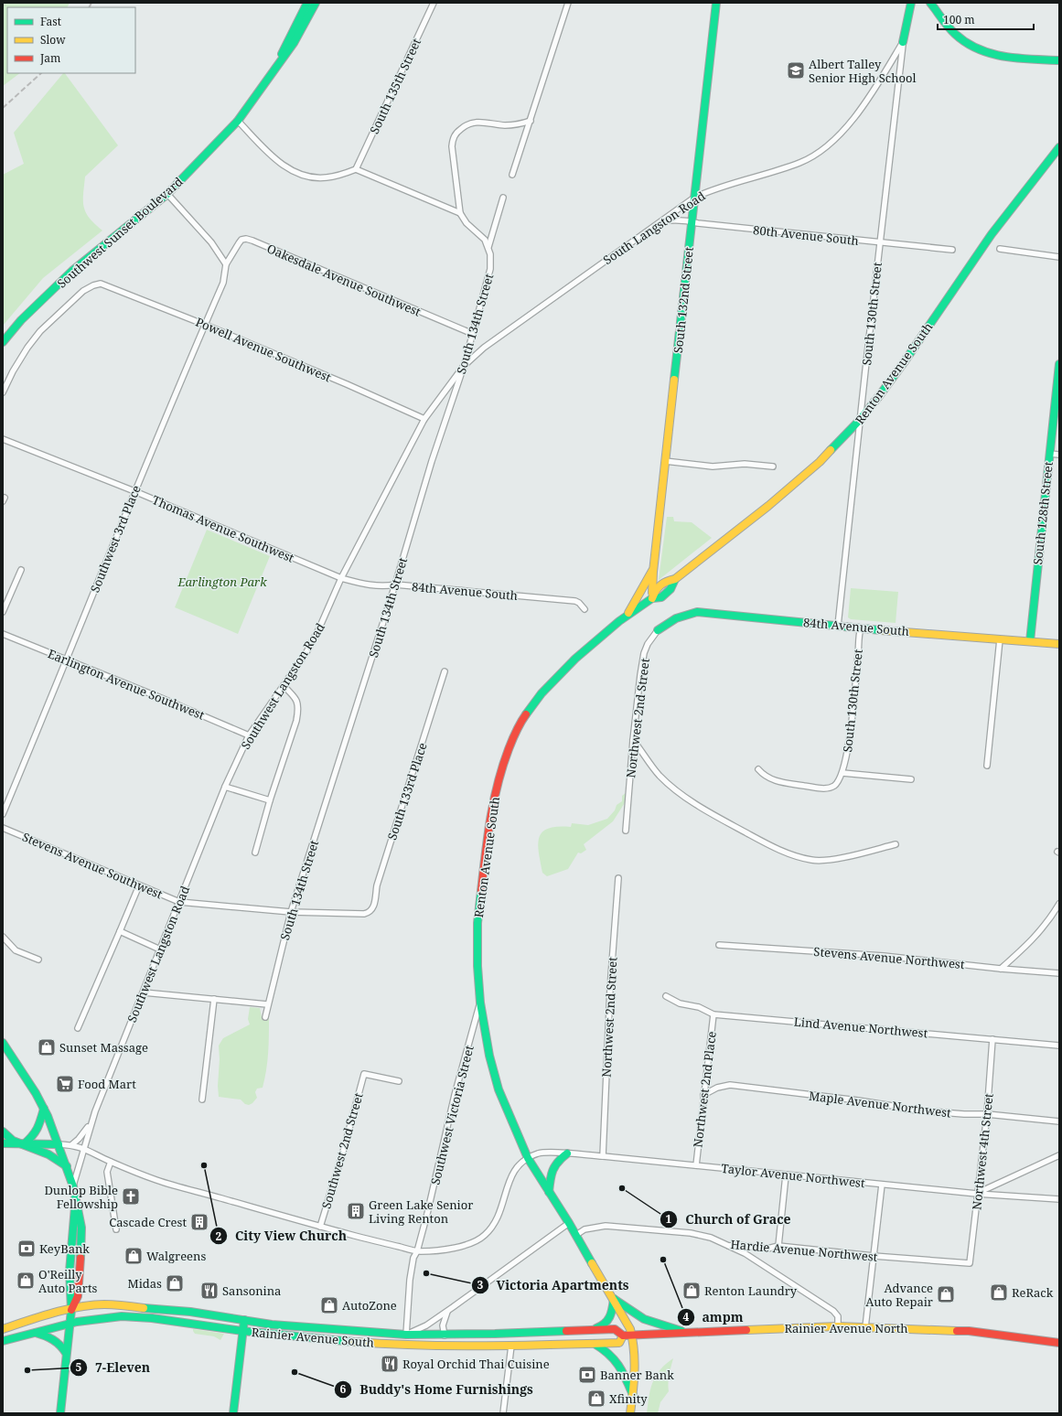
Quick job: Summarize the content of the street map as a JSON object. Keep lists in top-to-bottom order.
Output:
{
  "streets": {
    "main road": [
      "Southwest Sunset Boulevard",
      "South 132nd Street",
      "South 130th Street",
      "Renton Avenue South",
      "South 128th Street",
      "84th Avenue South",
      "Rainier Avenue North",
      "Rainier Avenue South"
    ],
    "street": [
      "South 135th Street",
      "South Langston Road",
      "80th Avenue South",
      "Oakesdale Avenue Southwest",
      "South 134th Street",
      "Powell Avenue Southwest",
      "Thomas Avenue Southwest",
      "Southwest 3rd Place",
      "Earlington Avenue Southwest",
      "Southwest Langston Road",
      "Northwest 2nd Street",
      "South 133rd Place",
      "Stevens Avenue Southwest",
      "Stevens Avenue Northwest",
      "Lind Avenue Northwest",
      "Northwest 2nd Place",
      "Maple Avenue Northwest",
      "Southwest Victoria Street",
      "Southwest 2nd Street",
      "Northwest 4th Street",
      "Taylor Avenue Northwest",
      "Hardie Avenue Northwest"
    ]
  },
  "crossings": [
    ["South Langston Road", "80th Avenue South"],
    ["South Langston Road", "South 132nd Street"],
    ["South Langston Road", "South 130th Street"],
    ["South Langston Road", "South 134th Street"],
    ["South Langston Road", "Southwest Langston Road"],
    ["80th Avenue South", "South 132nd Street"],
    ["80th Avenue South", "South 130th Street"],
    ["Oakesdale Avenue Southwest", "South 134th Street"],
    ["Oakesdale Avenue Southwest", "Southwest 3rd Place"],
    ["South 132nd Street", "Renton Avenue South"],
    ["South 130th Street", "Renton Avenue South"],
    ["South 130th Street", "84th Avenue South"],
    ["South 134th Street", "84th Avenue South"],
    ["South 134th Street", "Southwest Langston Road"],
    ["South 134th Street", "Stevens Avenue Southwest"],
    ["Powell Avenue Southwest", "Southwest 3rd Place"],
    ["Powell Avenue Southwest", "Southwest Langston Road"],
    ["Renton Avenue South", "Southwest Victoria Street"],
    ["Renton Avenue South", "Taylor Avenue Northwest"],
    ["Renton Avenue South", "Hardie Avenue Northwest"],
    ["Renton Avenue South", "Rainier Avenue North"],
    ["Renton Avenue South", "Rainier Avenue South"],
    ["South 128th Street", "84th Avenue South"],
    ["Thomas Avenue Southwest", "Southwest 3rd Place"],
    ["Thomas Avenue Southwest", "84th Avenue South"],
    ["Thomas Avenue Southwest", "Southwest Langston Road"],
    ["Southwest 3rd Place", "Earlington Avenue Southwest"],
    ["84th Avenue South", "Southwest Langston Road"],
    ["84th Avenue South", "Northwest 2nd Street"],
    ["Earlington Avenue Southwest", "Southwest Langston Road"],
    ["Southwest Langston Road", "Stevens Avenue Southwest"],
    ["Northwest 2nd Street", "Taylor Avenue Northwest"],
    ["South 133rd Place", "Stevens Avenue Southwest"],
    ["Lind Avenue Northwest", "Northwest 2nd Place"],
    ["Lind Avenue Northwest", "Northwest 4th Street"],
    ["Northwest 2nd Place", "Maple Avenue Northwest"],
    ["Northwest 2nd Place", "Taylor Avenue Northwest"],
    ["Maple Avenue Northwest", "Northwest 4th Street"],
    ["Southwest Victoria Street", "Rainier Avenue South"],
    ["Northwest 4th Street", "Taylor Avenue Northwest"],
    ["Northwest 4th Street", "Hardie Avenue Northwest"],
    ["Rainier Avenue North", "Rainier Avenue South"]
  ],
  "parks": ["Earlington Park"],
  "places": {
    "school or university": ["Albert Talley Senior High School"],
    "shop": [
      "Sunset Massage",
      "Walgreens",
      "O'Reilly Auto Parts",
      "Midas",
      "Renton Laundry",
      "ReRack",
      "Advance Auto Repair",
      "AutoZone",
      "Xfinity"
    ],
    "supermarket": ["Food Mart"],
    "other": [
      "City View Church",
      "Church of Grace",
      "ampm",
      "Victoria Apartments",
      "7-Eleven",
      "Buddy's Home Furnishings"
    ],
    "church": ["Dunlop Bible Fellowship"],
    "building": ["Green Lake Senior Living Renton", "Cascade Crest"],
    "bank": ["KeyBank", "Banner Bank"],
    "restaurant": ["Sansonina", "Royal Orchid Thai Cuisine"]
  },
  "legend": ["Fast", "Slow", "Jam"],
  "scale_bar": "100 m"
}
